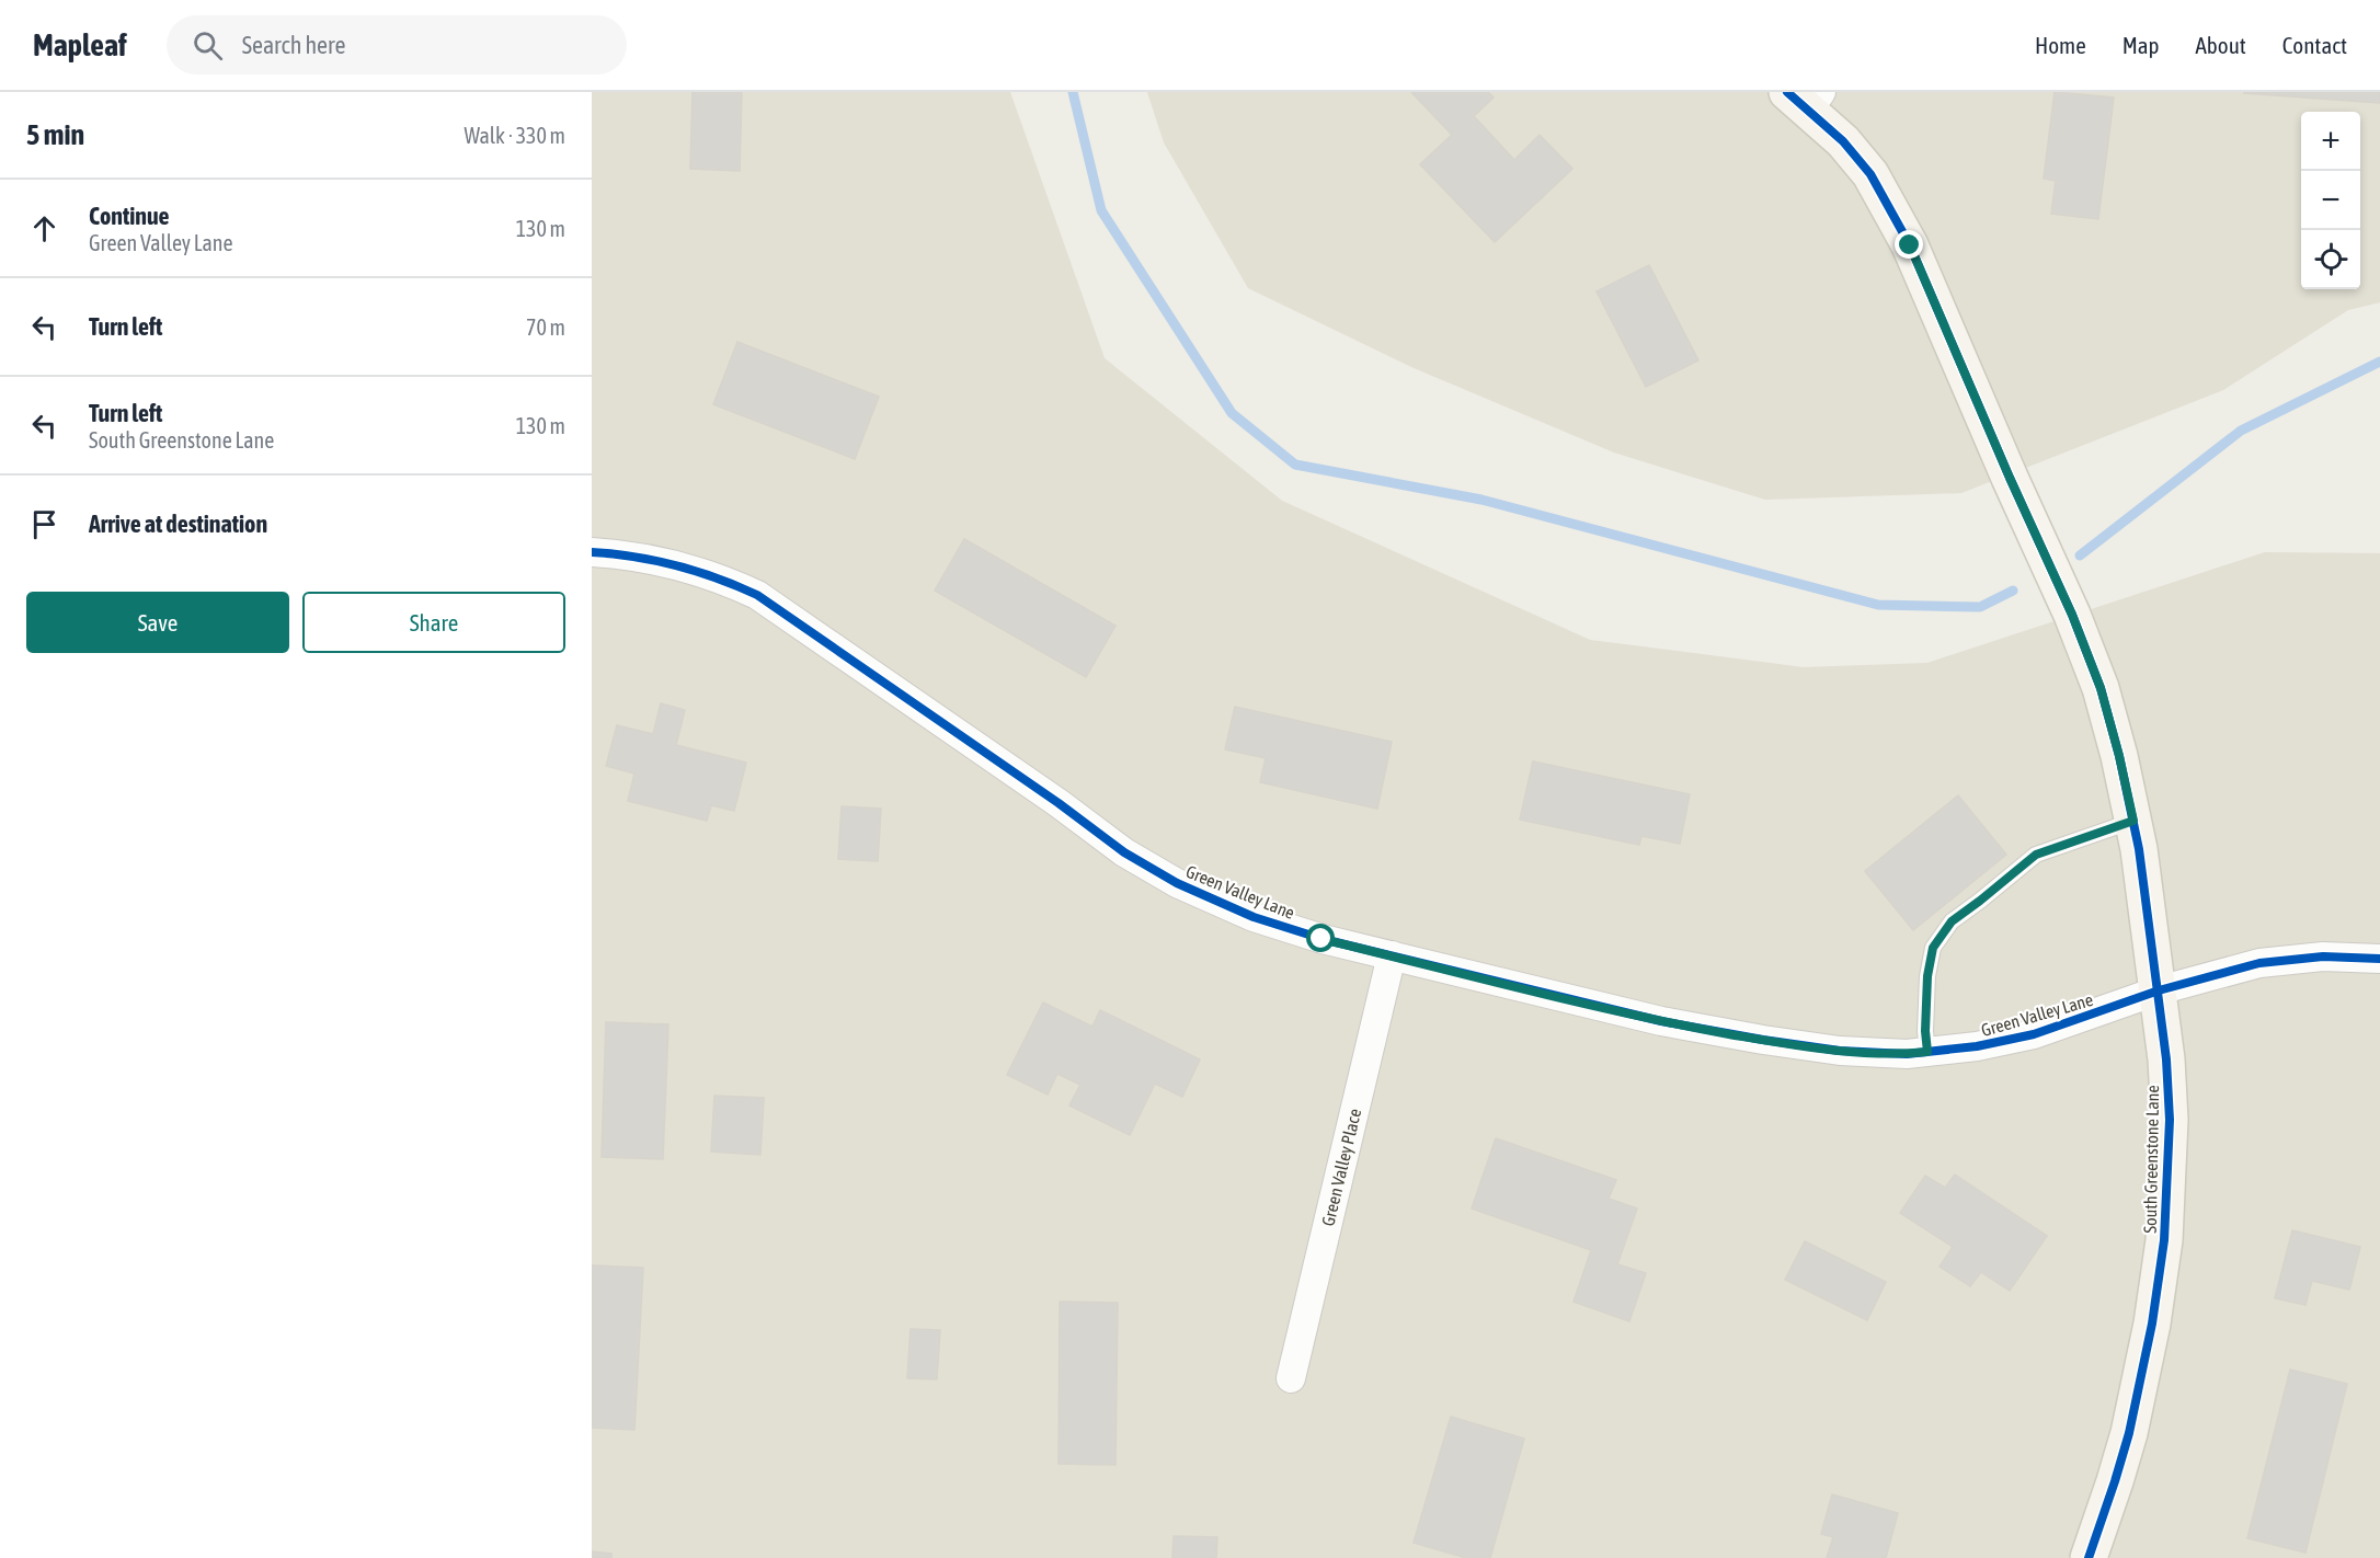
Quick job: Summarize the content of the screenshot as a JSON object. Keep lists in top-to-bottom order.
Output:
{
  "streets": {
    "street": ["Green Valley Lane", "South Greenstone Lane", "Green Valley Place"]
  },
  "crossings": [
    ["Green Valley Lane", "South Greenstone Lane"],
    ["Green Valley Lane", "Green Valley Place"]
  ],
  "page": {
    "header": "Mapleaf",
    "search": "Search here",
    "nav": [
      "Home",
      "Map",
      "About",
      "Contact"
    ],
    "heading": ["5 min", "Walk · 330 m"],
    "map_buttons": ["+", "−"],
    "list": [
      ["Continue", "Green Valley Lane", "130 m"],
      ["Turn left", "70 m"],
      ["Turn left", "South Greenstone Lane", "130 m"],
      "Arrive at destination"
    ],
    "buttons": ["Save", "Share"]
  }
}
